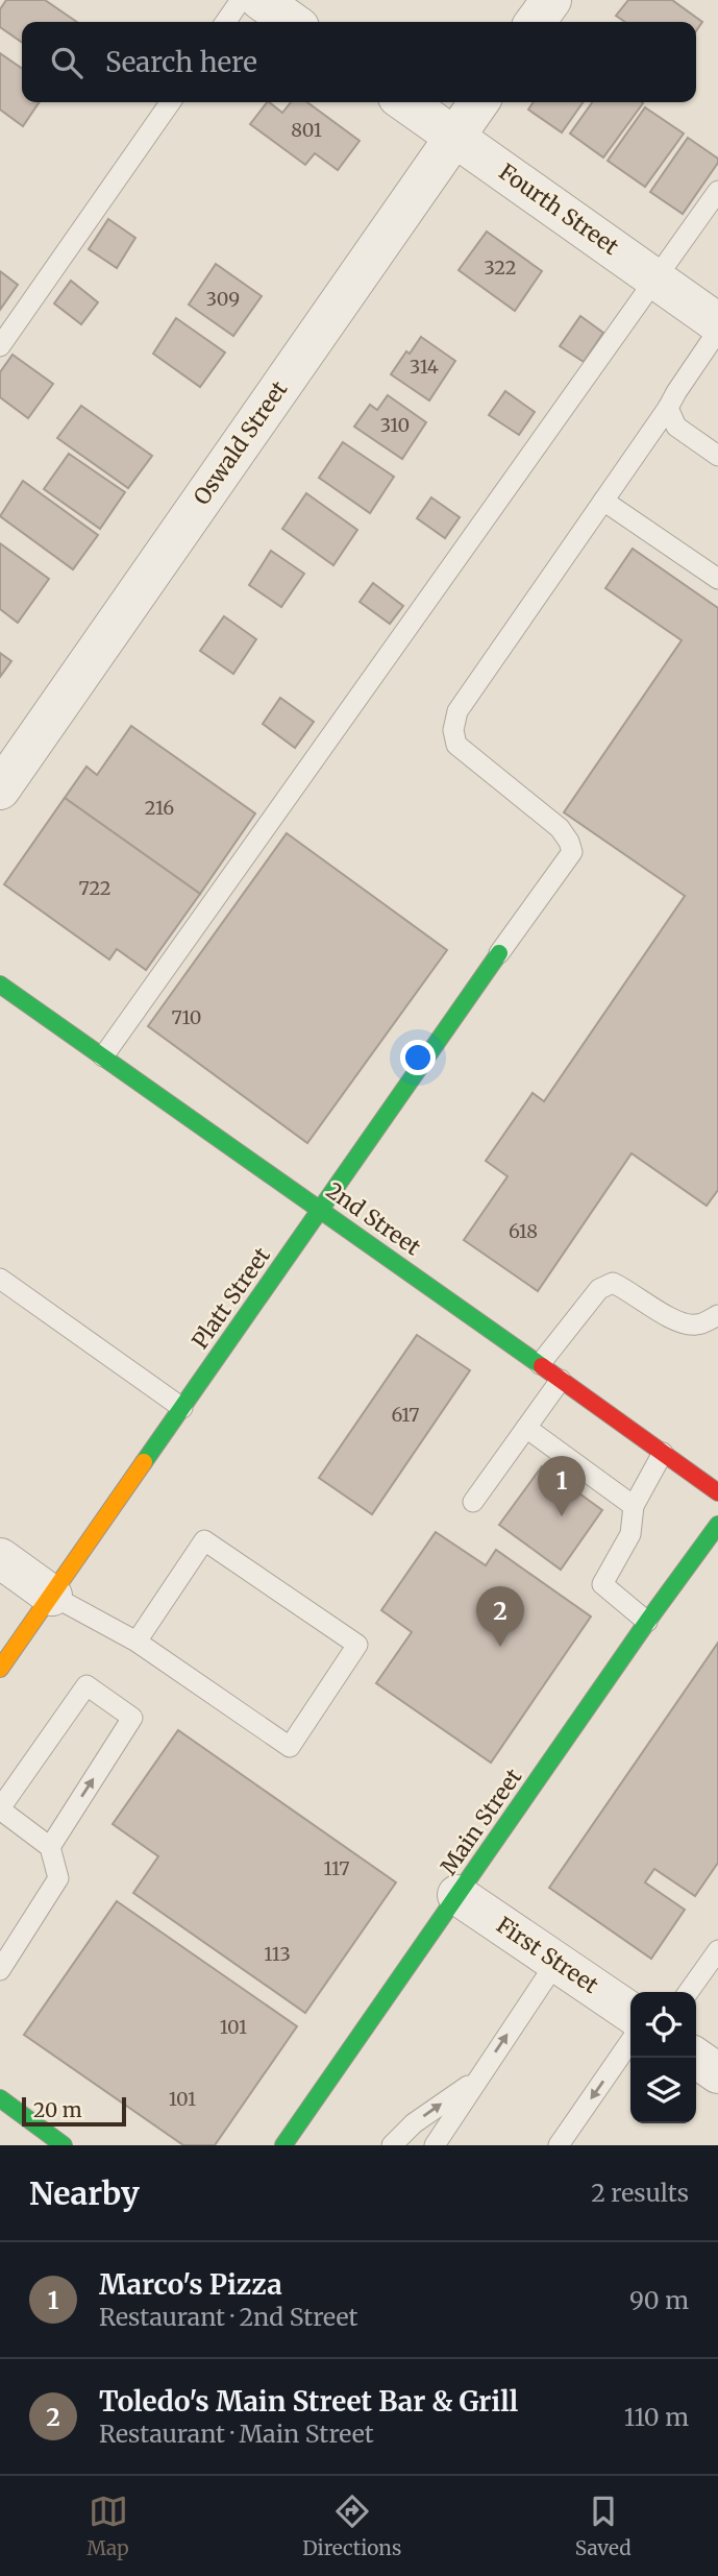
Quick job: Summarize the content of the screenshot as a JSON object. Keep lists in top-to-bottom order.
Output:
{
  "streets": {
    "street": [
      "Fourth Street",
      "Oswald Street",
      "2nd Street",
      "Platt Street",
      "Main Street",
      "First Street"
    ]
  },
  "crossings": [
    ["Fourth Street", "Oswald Street"],
    ["2nd Street", "Platt Street"],
    ["Main Street", "First Street"]
  ],
  "house_numbers": [
    "801",
    "322",
    "309",
    "314",
    "310",
    "216",
    "722",
    "710",
    "618",
    "617",
    "117",
    "113",
    "101",
    "101"
  ],
  "scale_bar": "20 m",
  "page": {
    "search": "Search here",
    "pins": ["1", "2"],
    "scale": "20 m",
    "heading": ["Nearby", "2 results"],
    "list": [
      {
        "mark": "1",
        "name": "Marco's Pizza",
        "note": "Restaurant · 2nd Street",
        "value": "90 m"
      },
      {
        "mark": "2",
        "name": "Toledo's Main Street Bar & Grill",
        "note": "Restaurant · Main Street",
        "value": "110 m"
      }
    ],
    "nav": ["Map", "Directions", "Saved"]
  }
}
